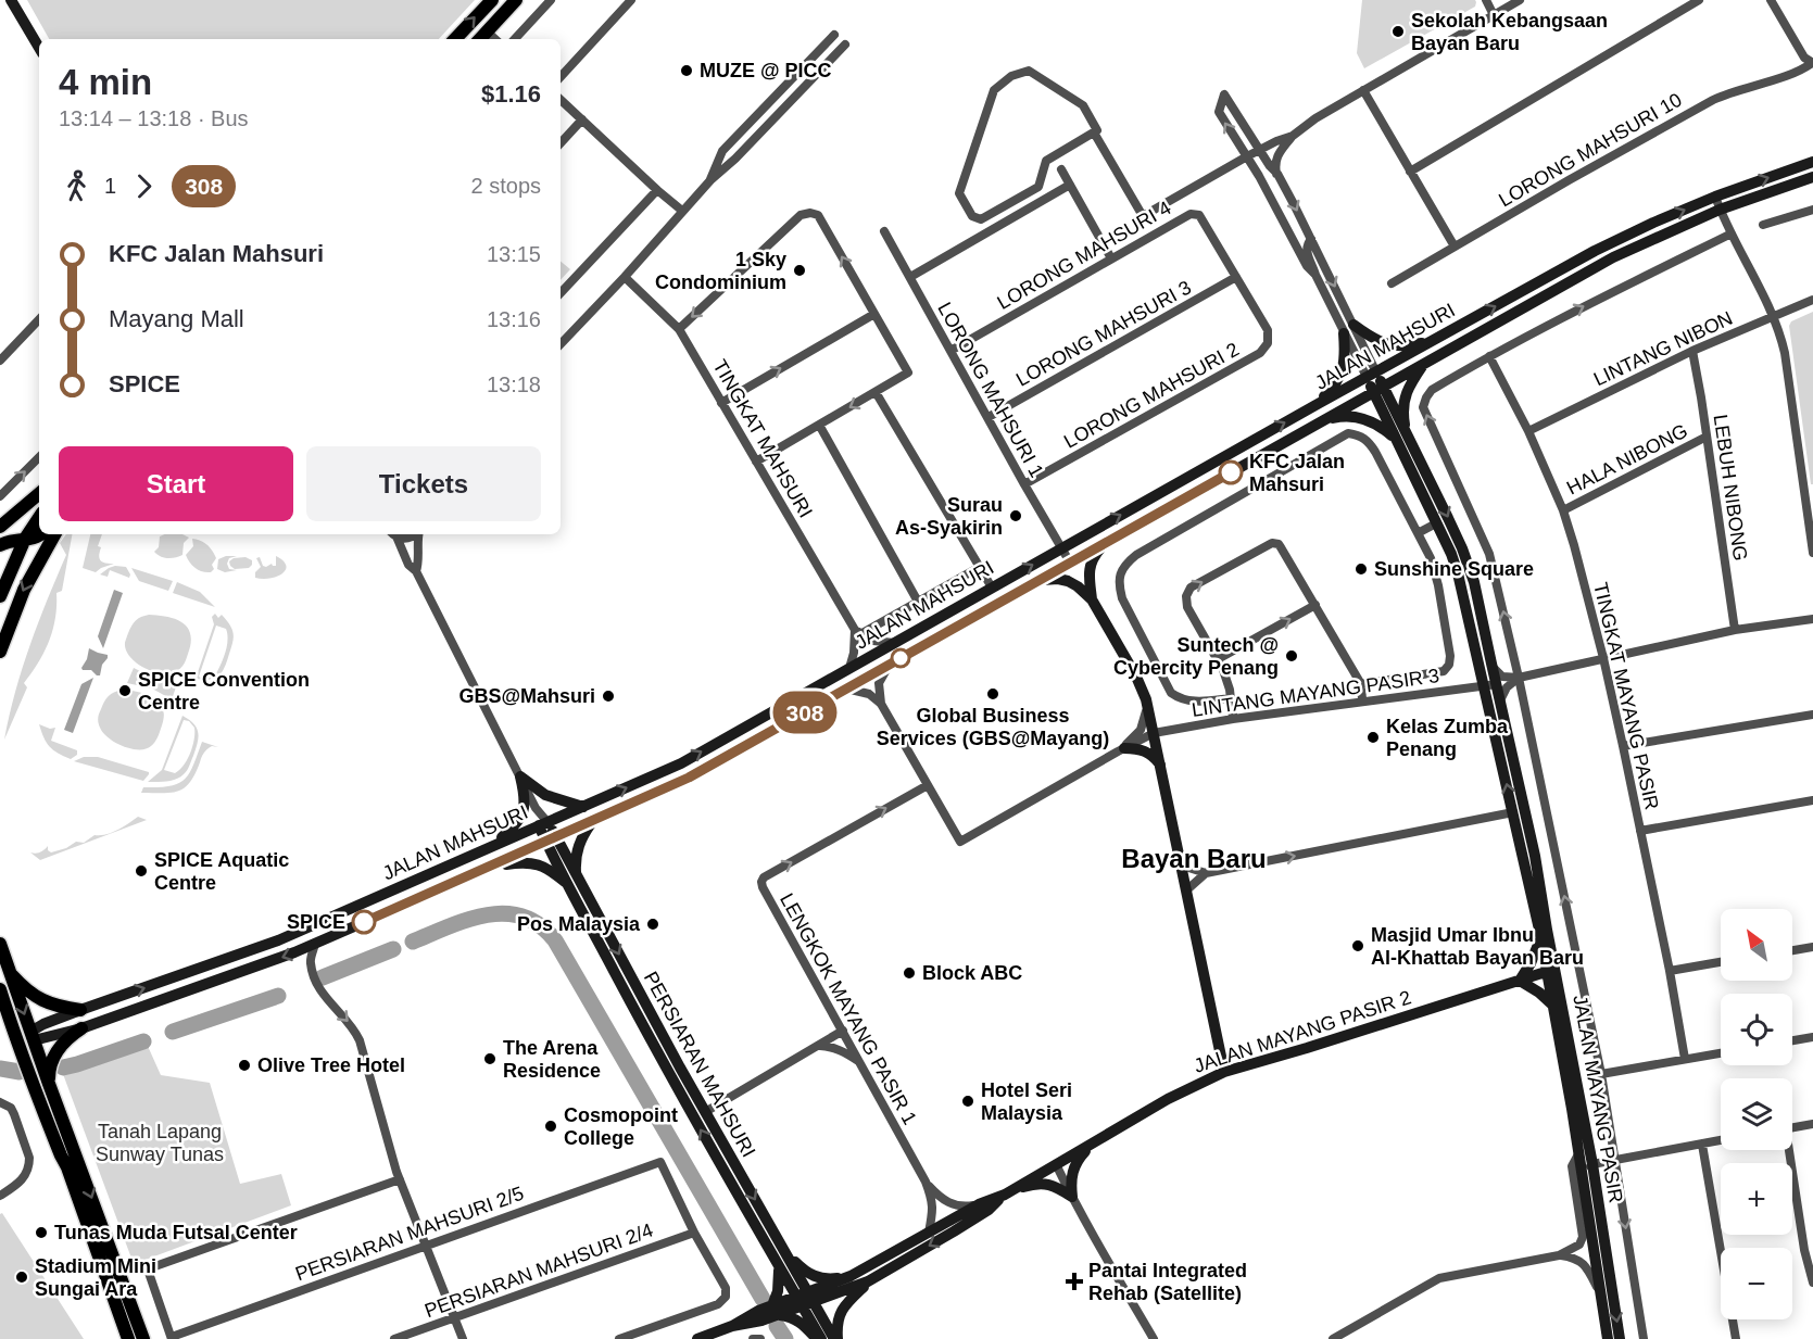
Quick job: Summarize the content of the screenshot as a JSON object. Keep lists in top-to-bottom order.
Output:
{
  "streets": {
    "street": [
      "LORONG MAHSURI 10",
      "LORONG MAHSURI 4",
      "LORONG MAHSURI 3",
      "JALAN MAHSURI",
      "LINTANG NIBON",
      "LORONG MAHSURI 1",
      "LORONG MAHSURI 2",
      "TINGKAT MAHSURI",
      "HALA NIBONG",
      "LEBUH NIBONG",
      "LINTANG MAYANG PASIR 3",
      "TINGKAT MAYANG PASIR",
      "LENGKOK MAYANG PASIR 1",
      "JALAN MAYANG PASIR 2",
      "PERSIARAN MAHSURI",
      "JALAN MAYANG PASIR",
      "PERSIARAN MAHSURI 2/5",
      "PERSIARAN MAHSURI 2/4"
    ]
  },
  "crossings": [
    ["LORONG MAHSURI 4", "LORONG MAHSURI 3"],
    ["LORONG MAHSURI 4", "LORONG MAHSURI 1"],
    ["LORONG MAHSURI 4", "LORONG MAHSURI 2"],
    ["LORONG MAHSURI 3", "LORONG MAHSURI 1"],
    ["JALAN MAHSURI", "LORONG MAHSURI 1"],
    ["JALAN MAHSURI", "PERSIARAN MAHSURI"],
    ["JALAN MAHSURI", "JALAN MAYANG PASIR"],
    ["LINTANG NIBON", "LEBUH NIBONG"],
    ["LINTANG NIBON", "TINGKAT MAYANG PASIR"],
    ["LORONG MAHSURI 1", "LORONG MAHSURI 2"],
    ["HALA NIBONG", "LEBUH NIBONG"],
    ["HALA NIBONG", "TINGKAT MAYANG PASIR"],
    ["LINTANG MAYANG PASIR 3", "JALAN MAYANG PASIR"],
    ["TINGKAT MAYANG PASIR", "JALAN MAYANG PASIR"],
    ["LENGKOK MAYANG PASIR 1", "JALAN MAYANG PASIR 2"],
    ["JALAN MAYANG PASIR 2", "PERSIARAN MAHSURI"],
    ["JALAN MAYANG PASIR 2", "JALAN MAYANG PASIR"],
    ["PERSIARAN MAHSURI 2/5", "PERSIARAN MAHSURI 2/4"]
  ],
  "districts": ["Bayan Baru"],
  "parks": ["Tanah Lapang Sunway Tunas"],
  "places": {
    "other": [
      "Sekolah Kebangsaan Bayan Baru",
      "MUZE @ PICC",
      "1 Sky Condominium",
      "KFC Jalan Mahsuri",
      "Surau As-Syakirin",
      "Sunshine Square",
      "Suntech @ Cybercity Penang",
      "SPICE Convention Centre",
      "Global Business Services (GBS@Mayang)",
      "GBS@Mahsuri",
      "Kelas Zumba Penang",
      "SPICE Aquatic Centre",
      "SPICE",
      "Pos Malaysia",
      "Masjid Umar Ibnu Al-Khattab Bayan Baru",
      "Block ABC",
      "The Arena Residence",
      "Olive Tree Hotel",
      "Hotel Seri Malaysia",
      "Cosmopoint College",
      "Tunas Muda Futsal Center",
      "Stadium Mini Sungai Ara"
    ],
    "health": ["Pantai Integrated Rehab (Satellite)"]
  },
  "lines": ["bus line 308"],
  "north": "top left",
  "page": {
    "on_map": "308",
    "heading": ["4 min", "13:14 – 13:18 · Bus", "$1.16"],
    "legs": ["1", "308", "2 stops"],
    "list": [
      {
        "name": "KFC Jalan Mahsuri",
        "value": "13:15"
      },
      {
        "name": "Mayang Mall",
        "value": "13:16"
      },
      {
        "name": "SPICE",
        "value": "13:18"
      }
    ],
    "buttons": ["Start", "Tickets"],
    "map_buttons": ["+", "−"]
  }
}
